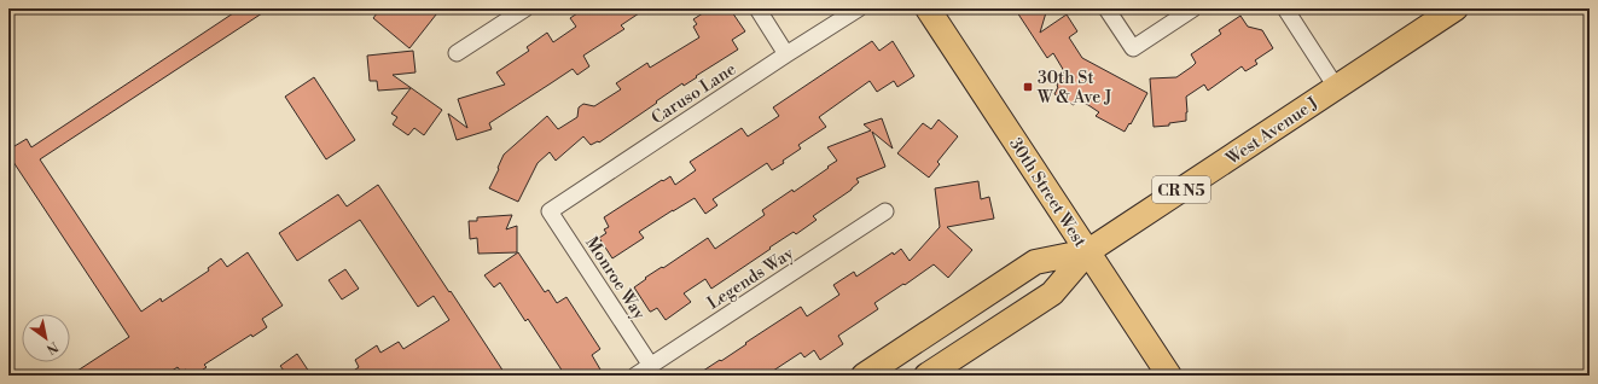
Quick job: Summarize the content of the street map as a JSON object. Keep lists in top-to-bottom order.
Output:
{
  "streets": {
    "main road": ["West Avenue J", "CR N5", "30th Street West"],
    "street": ["Caruso Lane", "Monroe Way", "Legends Way"]
  },
  "crossings": [
    ["Caruso Lane", "Monroe Way"],
    ["West Avenue J", "30th Street West"],
    ["Monroe Way", "Legends Way"]
  ],
  "places": {
    "transit": ["30th St W & Ave J"]
  },
  "north": "bottom right"
}
